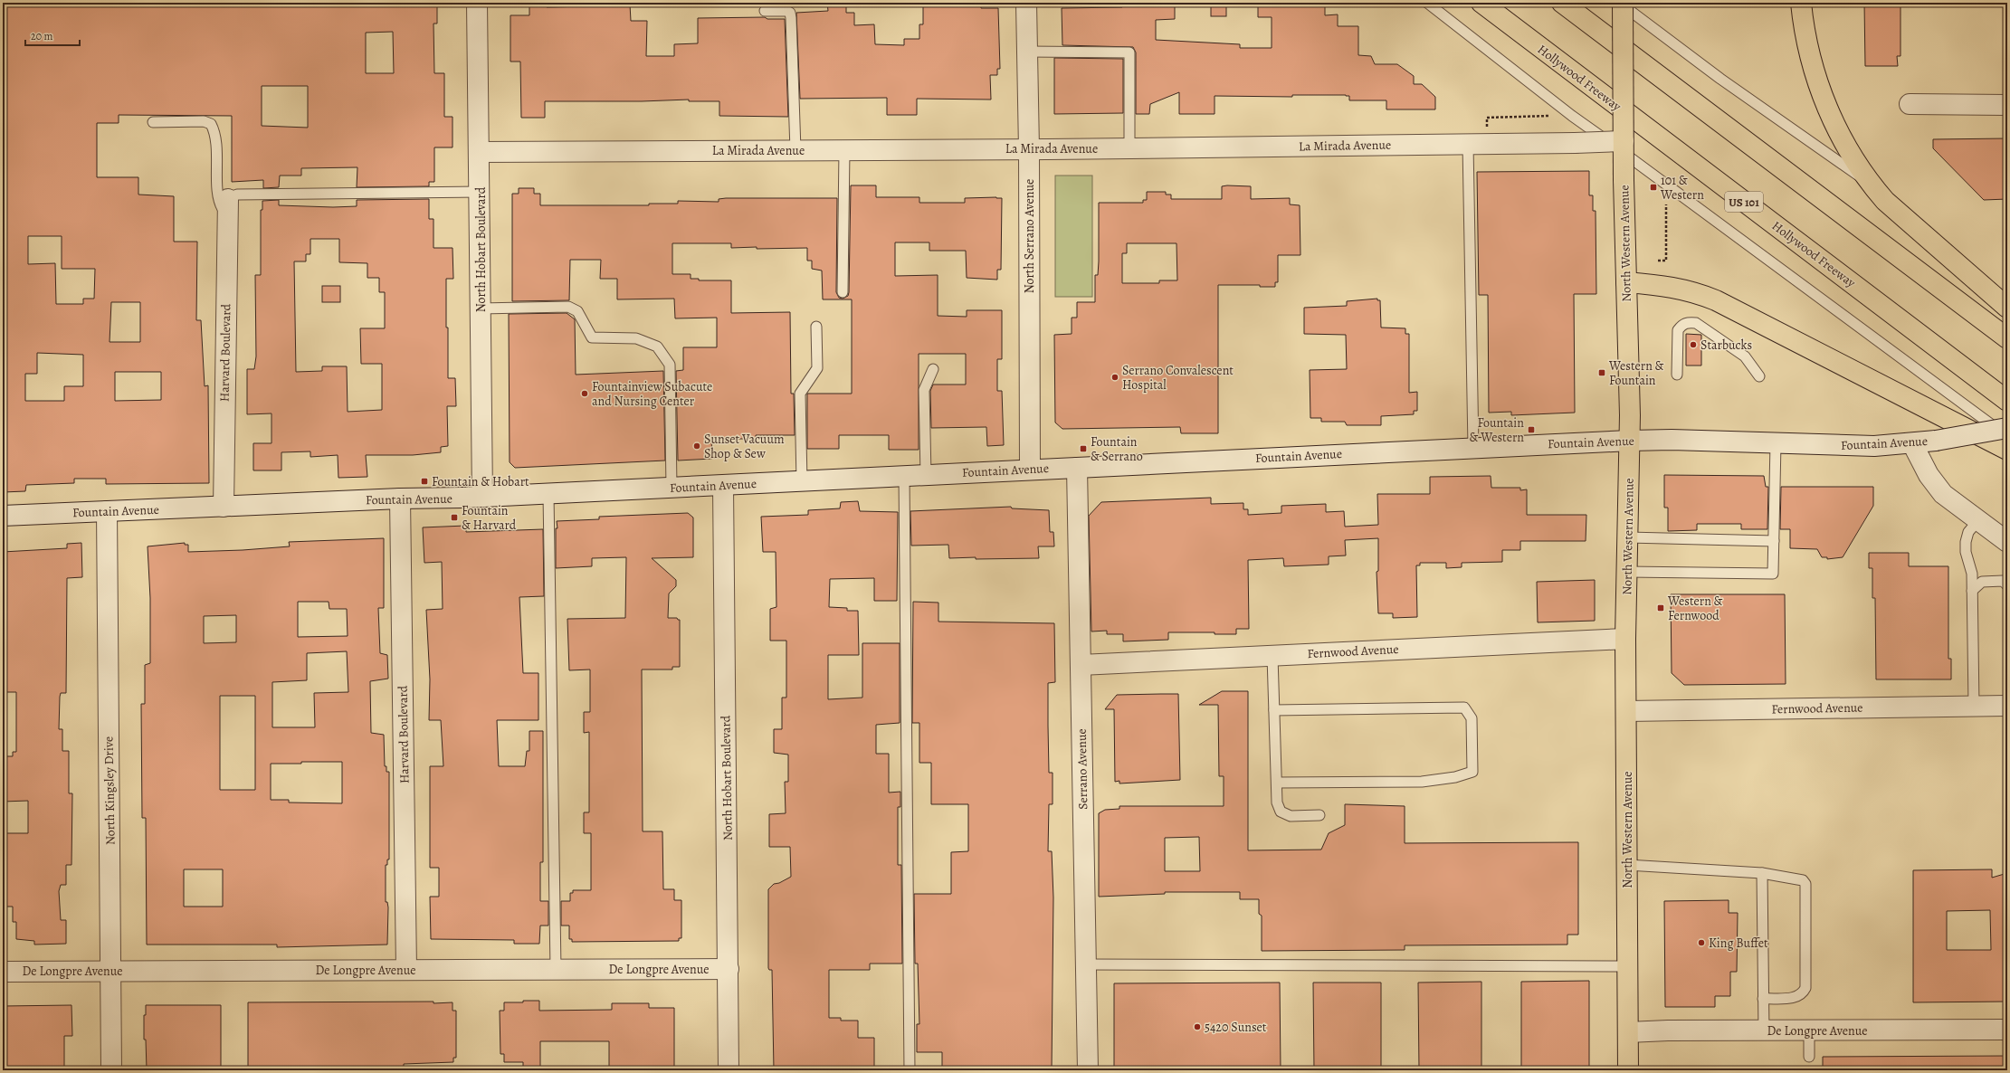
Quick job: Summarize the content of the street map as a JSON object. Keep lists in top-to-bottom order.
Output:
{
  "streets": {
    "main road": ["Hollywood Freeway", "US 101", "North Western Avenue"],
    "street": [
      "La Mirada Avenue",
      "North Serrano Avenue",
      "North Hobart Boulevard",
      "Harvard Boulevard",
      "Fountain Avenue",
      "Fernwood Avenue",
      "Serrano Avenue",
      "North Kingsley Drive",
      "De Longpre Avenue"
    ]
  },
  "crossings": [
    ["La Mirada Avenue", "North Serrano Avenue"],
    ["La Mirada Avenue", "North Western Avenue"],
    ["La Mirada Avenue", "North Hobart Boulevard"],
    ["North Serrano Avenue", "Fountain Avenue"],
    ["North Western Avenue", "Fountain Avenue"],
    ["North Western Avenue", "Fernwood Avenue"],
    ["North Western Avenue", "De Longpre Avenue"],
    ["North Hobart Boulevard", "Fountain Avenue"],
    ["North Hobart Boulevard", "De Longpre Avenue"],
    ["Harvard Boulevard", "Fountain Avenue"],
    ["Harvard Boulevard", "De Longpre Avenue"],
    ["Fountain Avenue", "Serrano Avenue"],
    ["Fountain Avenue", "North Kingsley Drive"],
    ["Fernwood Avenue", "Serrano Avenue"],
    ["North Kingsley Drive", "De Longpre Avenue"]
  ],
  "places": {
    "transit": [
      "101 & Western",
      "Western & Fountain",
      "Fountain & Western",
      "Fountain & Serrano",
      "Fountain & Hobart",
      "Fountain & Harvard",
      "Western & Fernwood"
    ],
    "other": [
      "Starbucks",
      "Serrano Convalescent Hospital",
      "Fountainview Subacute and Nursing Center",
      "Sunset Vacuum Shop & Sew",
      "King Buffet",
      "5420 Sunset"
    ]
  },
  "scale_bar": "20 m"
}
